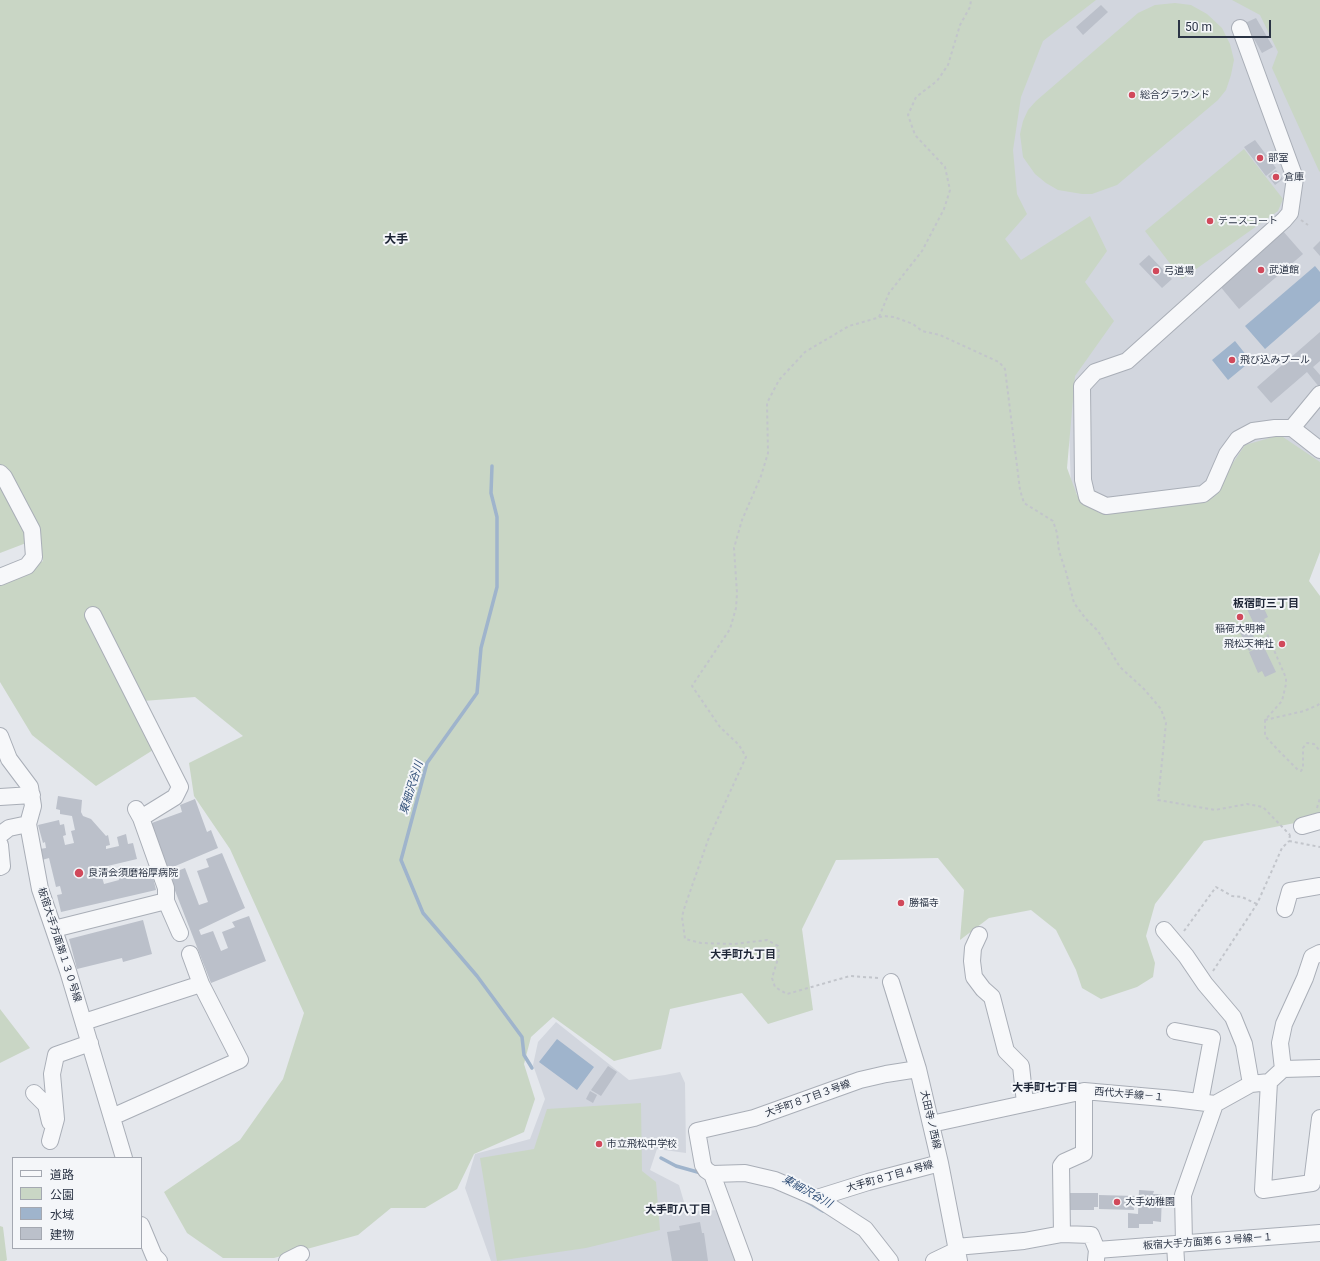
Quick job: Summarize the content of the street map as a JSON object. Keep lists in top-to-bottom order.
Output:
{
  "streets": {
    "street": [
      "板宿大手方面第１３０号線",
      "西代大手線－１",
      "大手町８丁目３号線",
      "大田寺ノ西線",
      "大手町８丁目４号線",
      "板宿大手方面第６３号線－１"
    ]
  },
  "crossings": [
    ["西代大手線－１", "大田寺ノ西線"],
    ["大手町８丁目３号線", "大田寺ノ西線"],
    ["大田寺ノ西線", "大手町８丁目４号線"]
  ],
  "districts": [
    "大手",
    "板宿町三丁目",
    "大手町九丁目",
    "大手町七丁目",
    "大手町八丁目"
  ],
  "water": ["東細沢谷川"],
  "places": [
    "総合グラウンド",
    "部室",
    "倉庫",
    "テニスコート",
    "武道館",
    "弓道場",
    "飛び込みプール",
    "稲荷大明神",
    "飛松天神社",
    "良清会須磨裕厚病院",
    "勝福寺",
    "市立飛松中学校",
    "大手幼稚園"
  ],
  "legend": [
    "道路",
    "公園",
    "水域",
    "建物"
  ],
  "scale_bar": "50 m"
}
